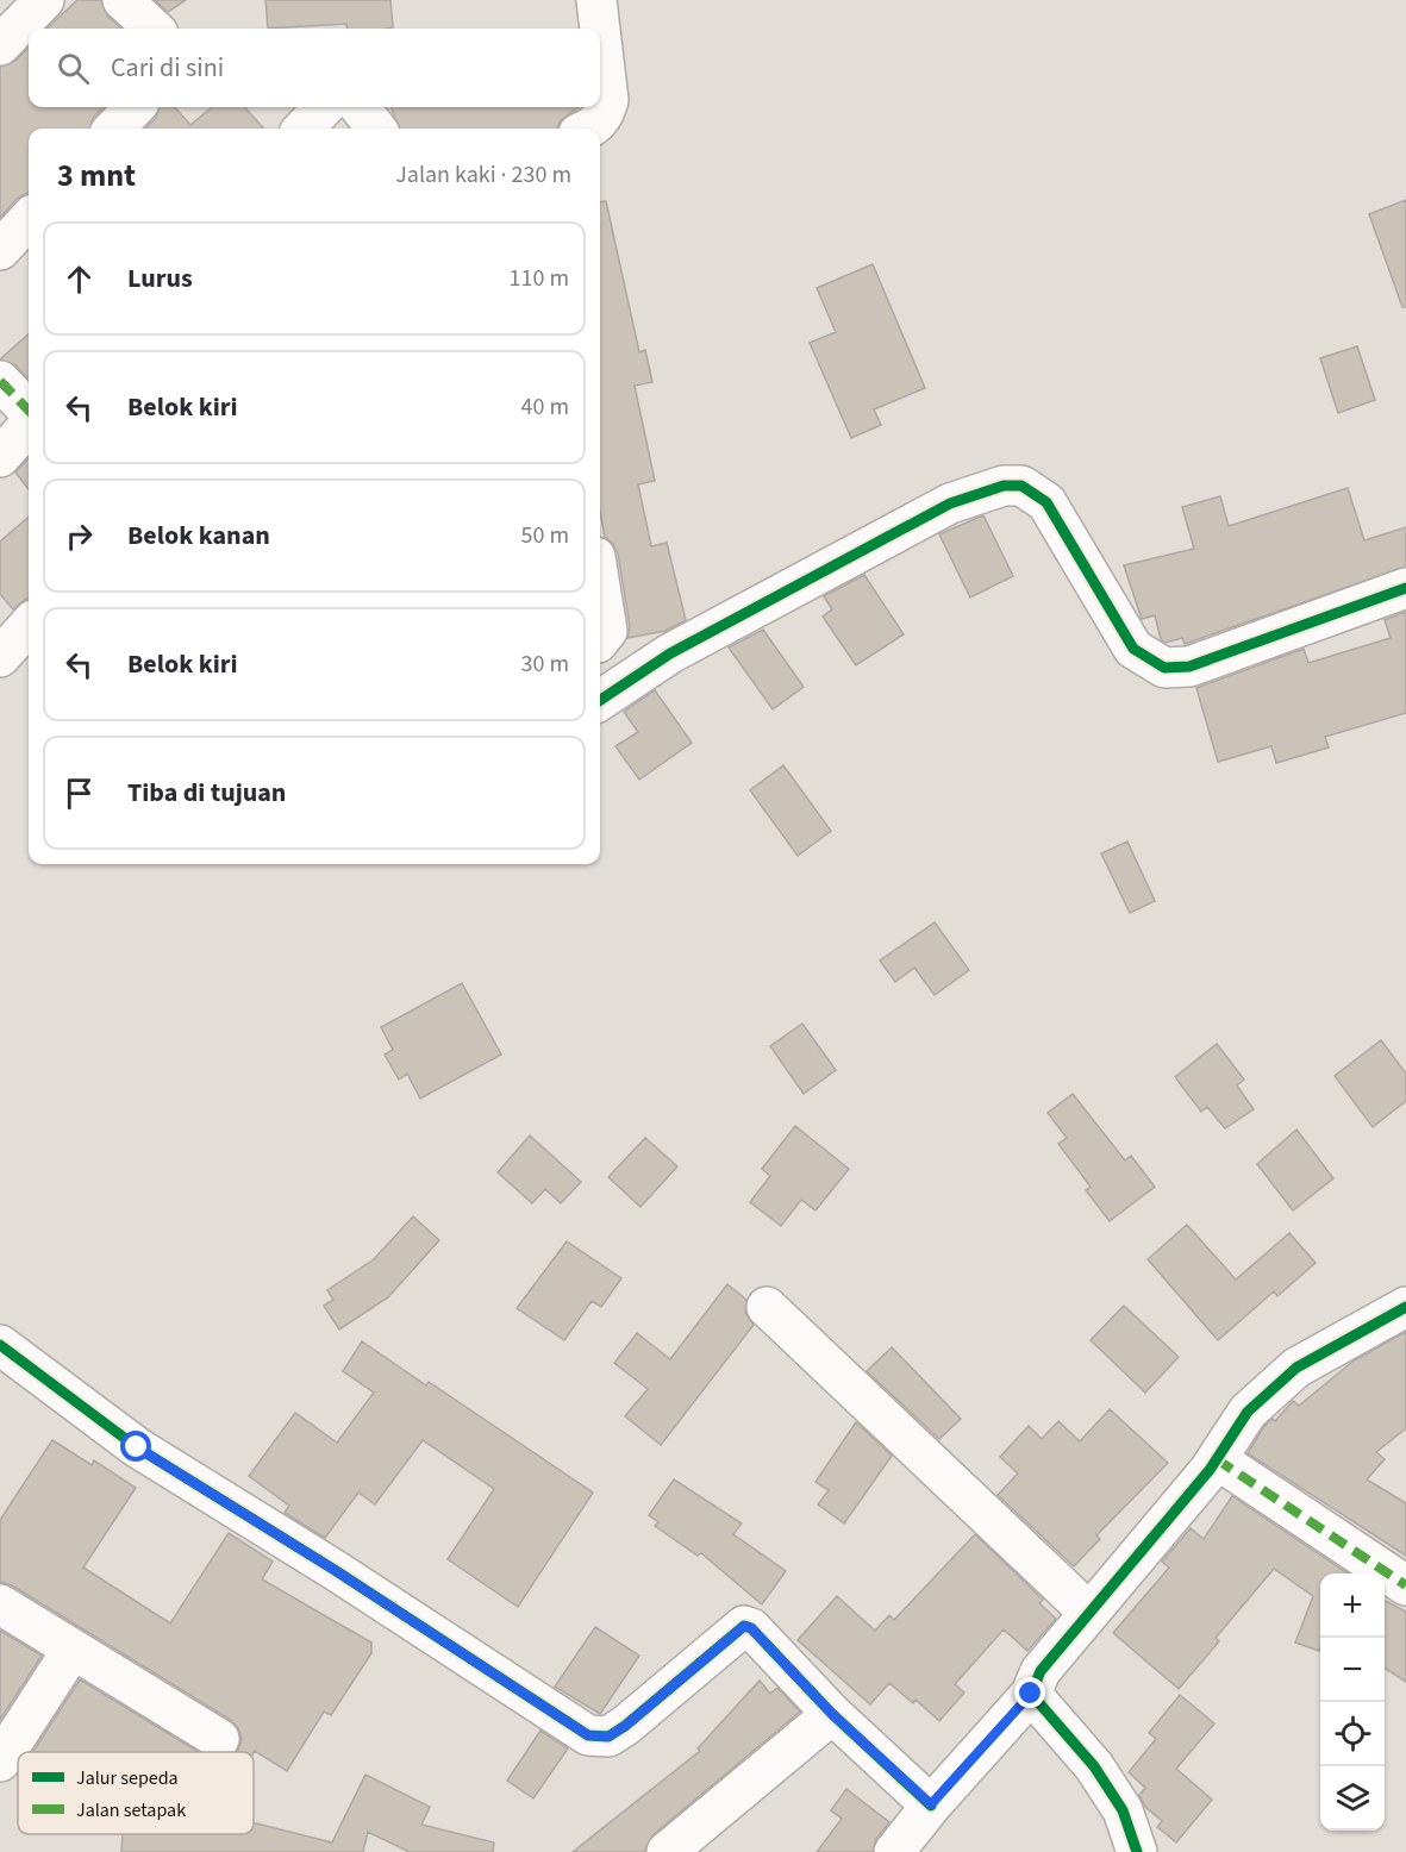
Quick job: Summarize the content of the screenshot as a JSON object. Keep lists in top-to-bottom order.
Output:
{
  "legend": ["Jalur sepeda", "Jalan setapak"],
  "page": {
    "search": "Cari di sini",
    "heading": ["3 mnt", "Jalan kaki · 230 m"],
    "list": [
      ["Lurus", "110 m"],
      ["Belok kiri", "40 m"],
      ["Belok kanan", "50 m"],
      ["Belok kiri", "30 m"],
      "Tiba di tujuan"
    ],
    "map_buttons": ["+", "−"]
  }
}
